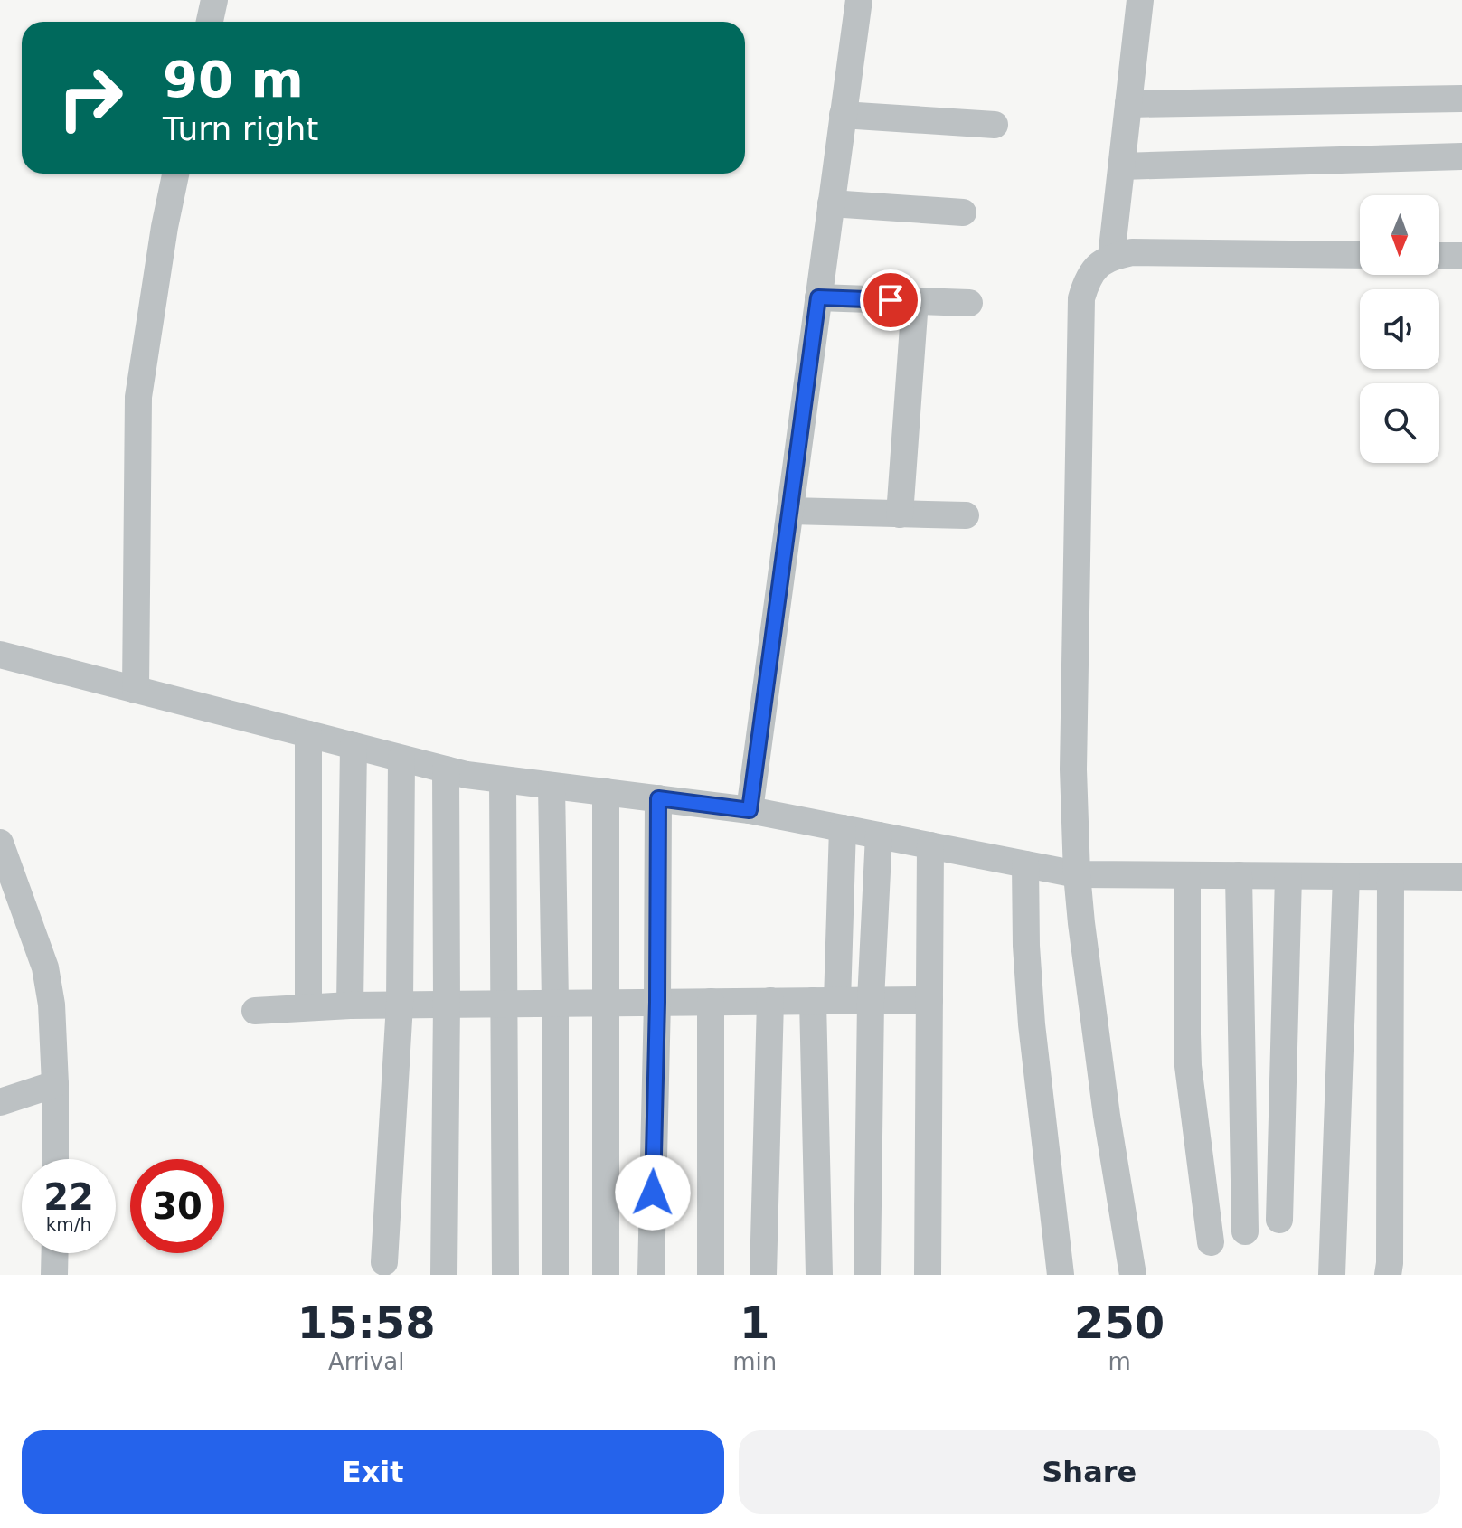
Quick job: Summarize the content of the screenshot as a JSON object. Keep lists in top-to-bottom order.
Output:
{
  "north": "bottom",
  "page": {
    "turn": ["90 m", "Turn right"],
    "speed": "22 km/h",
    "limit": "30",
    "eta": [
      "15:58",
      "Arrival",
      "1",
      "min",
      "250",
      "m"
    ],
    "buttons": ["Exit", "Share"]
  }
}
